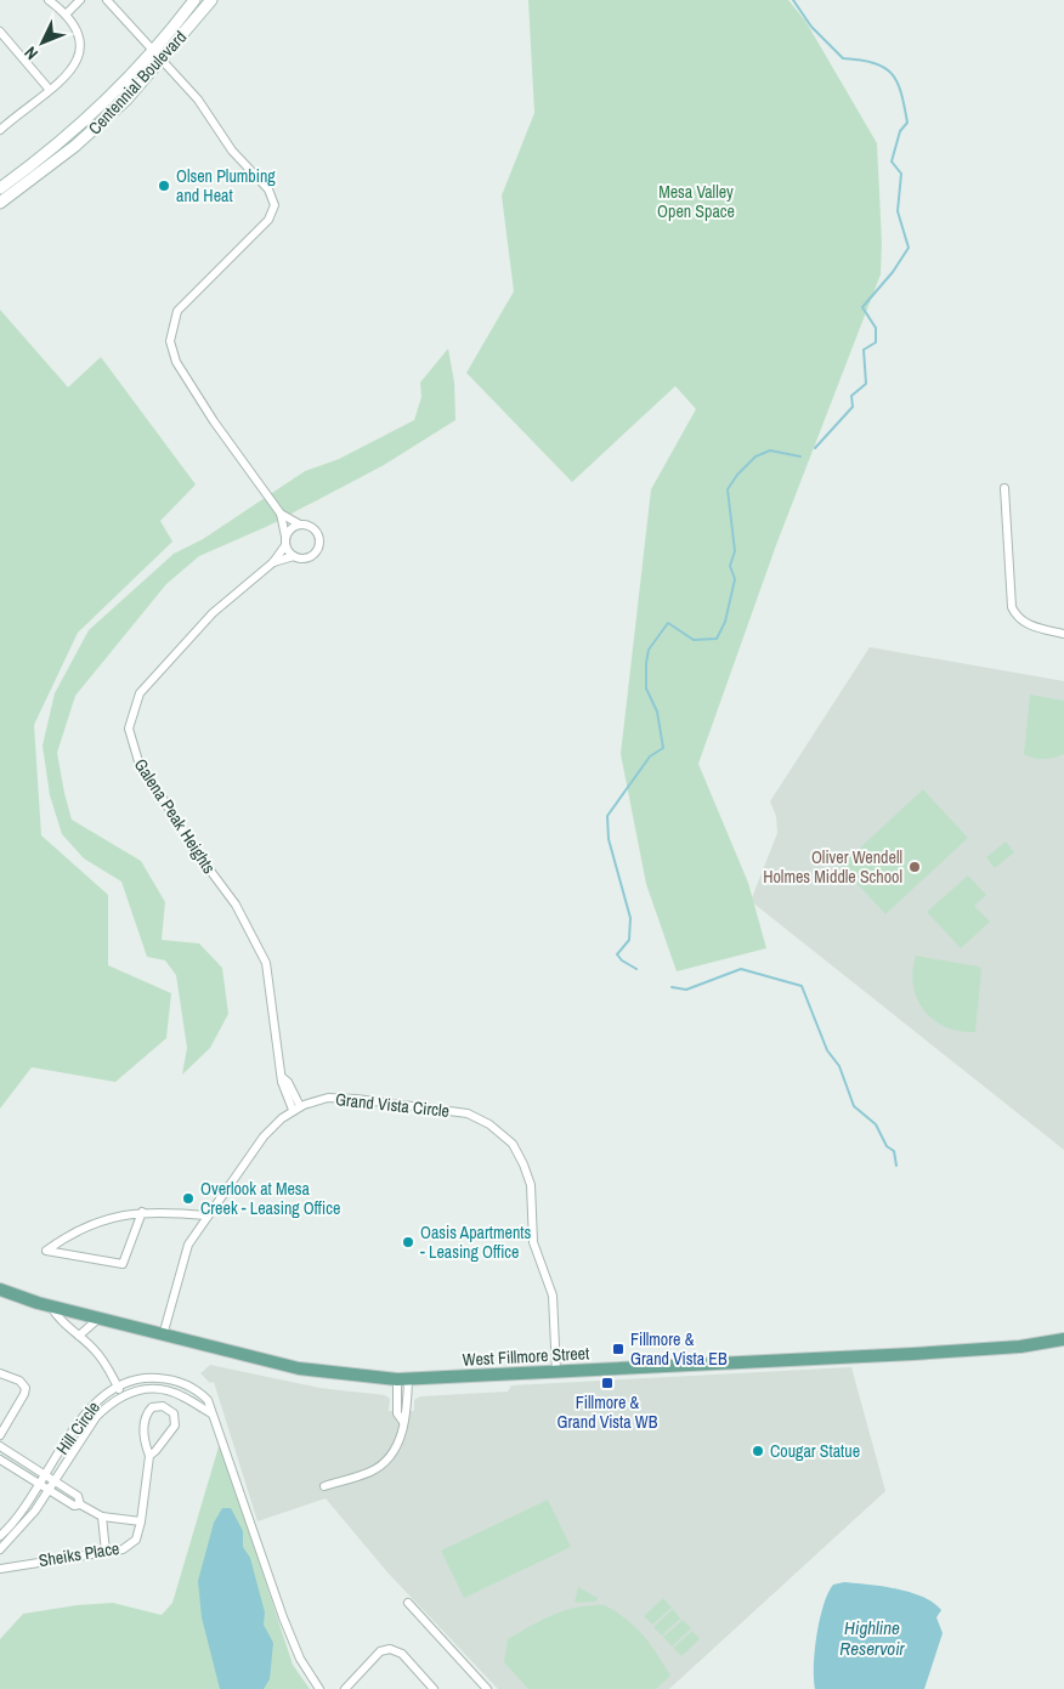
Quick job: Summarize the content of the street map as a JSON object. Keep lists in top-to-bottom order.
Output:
{
  "streets": {
    "main road": ["Centennial Boulevard", "West Fillmore Street"],
    "street": [
      "Galena Peak Heights",
      "Grand Vista Circle",
      "Hill Circle",
      "Sheiks Place"
    ]
  },
  "crossings": [
    ["Galena Peak Heights", "Grand Vista Circle"],
    ["Grand Vista Circle", "West Fillmore Street"],
    ["Hill Circle", "Sheiks Place"]
  ],
  "water": ["Highline Reservoir"],
  "parks": ["Mesa Valley Open Space"],
  "places": {
    "other": [
      "Olsen Plumbing and Heat",
      "Oliver Wendell Holmes Middle School",
      "Overlook at Mesa Creek - Leasing Office",
      "Oasis Apartments - Leasing Office",
      "Cougar Statue"
    ],
    "transit": ["Fillmore & Grand Vista EB", "Fillmore & Grand Vista WB"]
  },
  "north": "bottom left"
}
